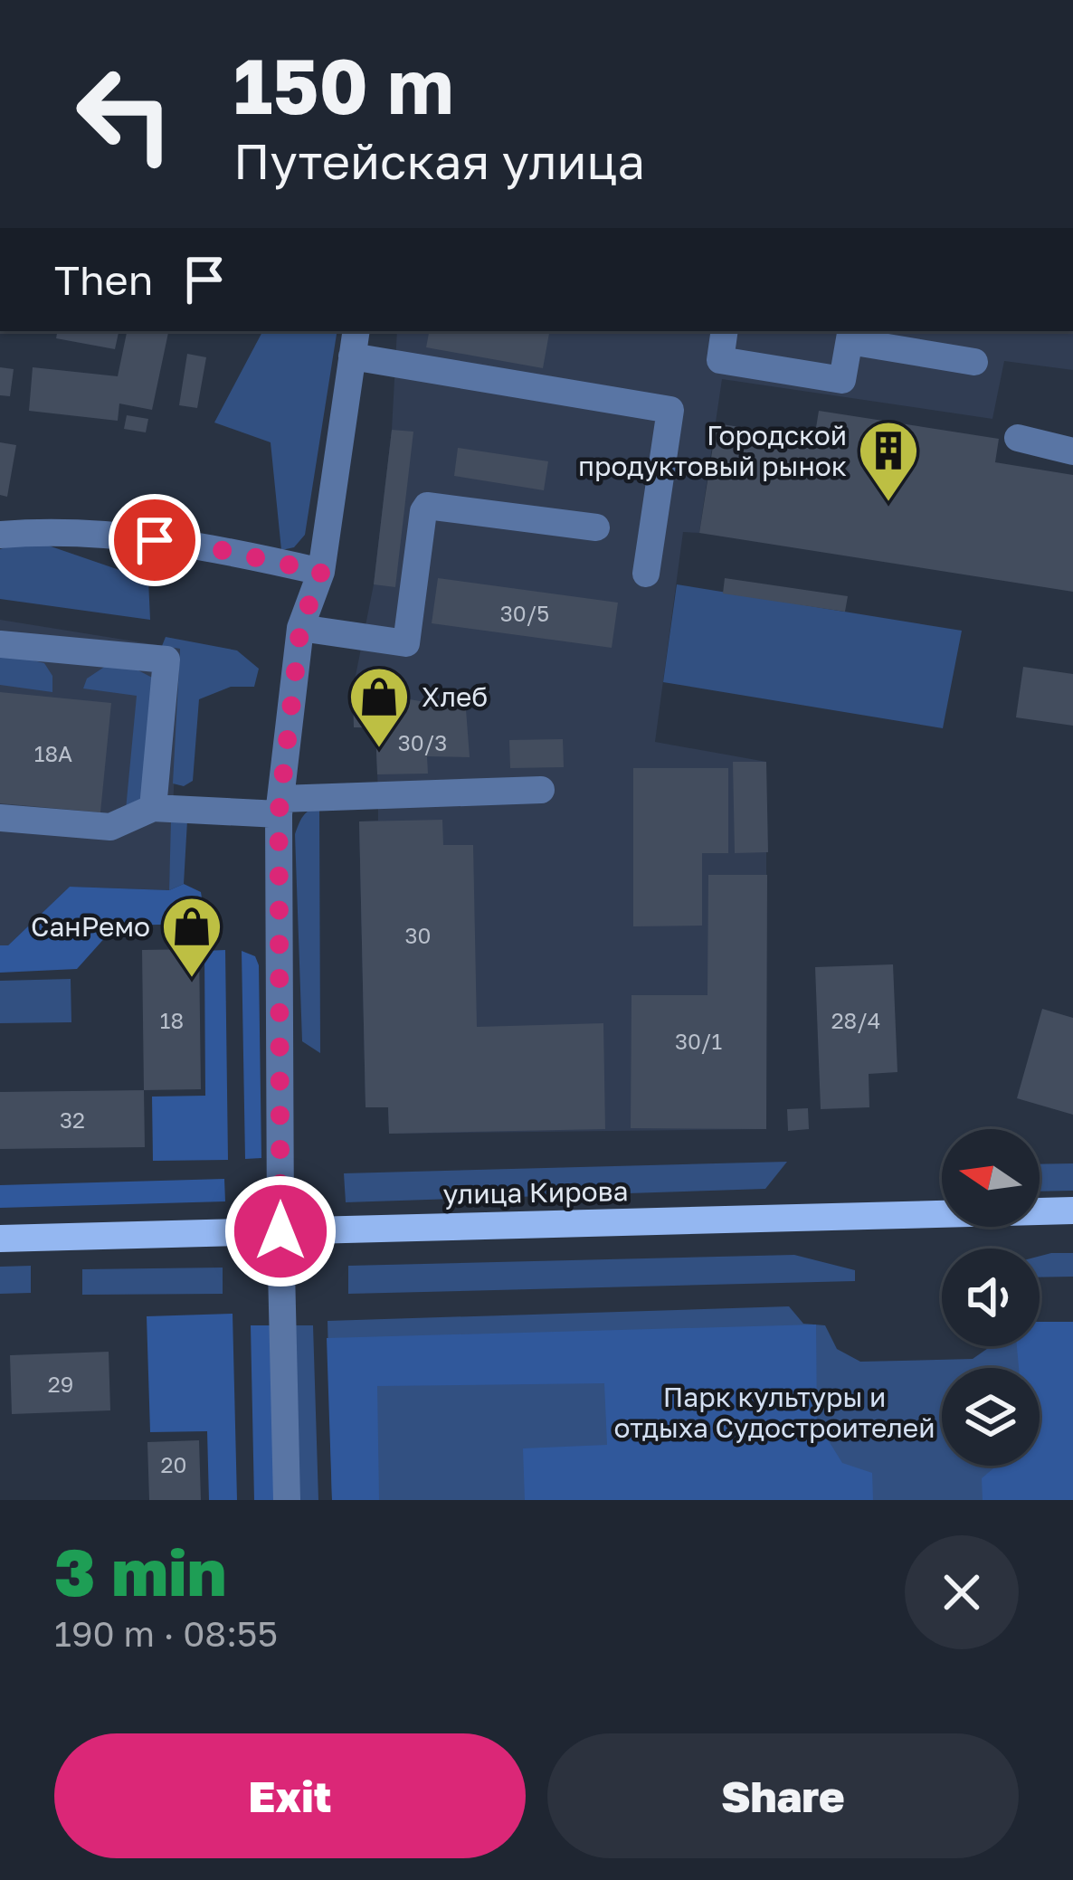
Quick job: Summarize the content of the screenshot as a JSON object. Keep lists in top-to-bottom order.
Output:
{
  "streets": {
    "main road": ["улица Кирова"]
  },
  "parks": ["Парк культуры и отдыха Судостроителей"],
  "places": {
    "building": ["Городской продуктовый рынок"],
    "shop": ["Хлеб", "СанРемо"]
  },
  "house_numbers": [
    "30/5",
    "30/3",
    "18А",
    "30",
    "18",
    "28/4",
    "30/1",
    "32",
    "29",
    "20"
  ],
  "north": "left",
  "page": {
    "turn": ["150 m", "Путейская улица"],
    "then": "Then",
    "heading": ["3 min", "190 m · 08:55"],
    "buttons": ["Exit", "Share"]
  }
}
